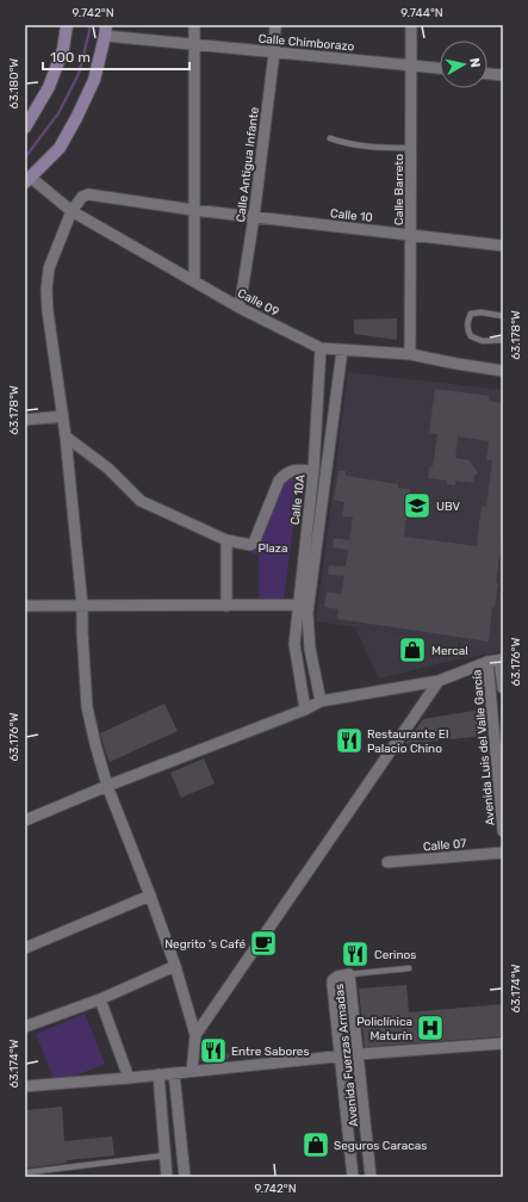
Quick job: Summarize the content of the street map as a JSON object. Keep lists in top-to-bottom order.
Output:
{
  "streets": {
    "street": [
      "Calle Chimborazo",
      "Calle Antigua Infante",
      "Calle Barreto",
      "Calle 10",
      "Calle 09",
      "Calle 10A",
      "Avenida Luis del Valle García",
      "Calle 07",
      "Avenida Fuerzas Armadas"
    ]
  },
  "crossings": [
    ["Calle Chimborazo", "Calle Antigua Infante"],
    ["Calle Chimborazo", "Calle Barreto"],
    ["Calle Antigua Infante", "Calle 10"],
    ["Calle Antigua Infante", "Calle 09"],
    ["Calle Barreto", "Calle 10"],
    ["Calle Barreto", "Calle 09"],
    ["Calle 10", "Calle 09"],
    ["Calle 09", "Calle 10A"]
  ],
  "parks": ["Plaza"],
  "places": {
    "school or university": ["UBV"],
    "shop": ["Mercal", "Seguros Caracas"],
    "restaurant": ["Restaurante El Palacio Chino", "Cerinos", "Entre Sabores"],
    "cafe": ["Negrito 's Café"],
    "hospital": ["Policlínica Maturín"]
  },
  "scale_bar": "100 m",
  "north": "right",
  "coordinates": [
    "9.742°N",
    "9.744°N",
    "63.180°W",
    "63.178°W",
    "63.176°W",
    "63.174°W"
  ]
}
